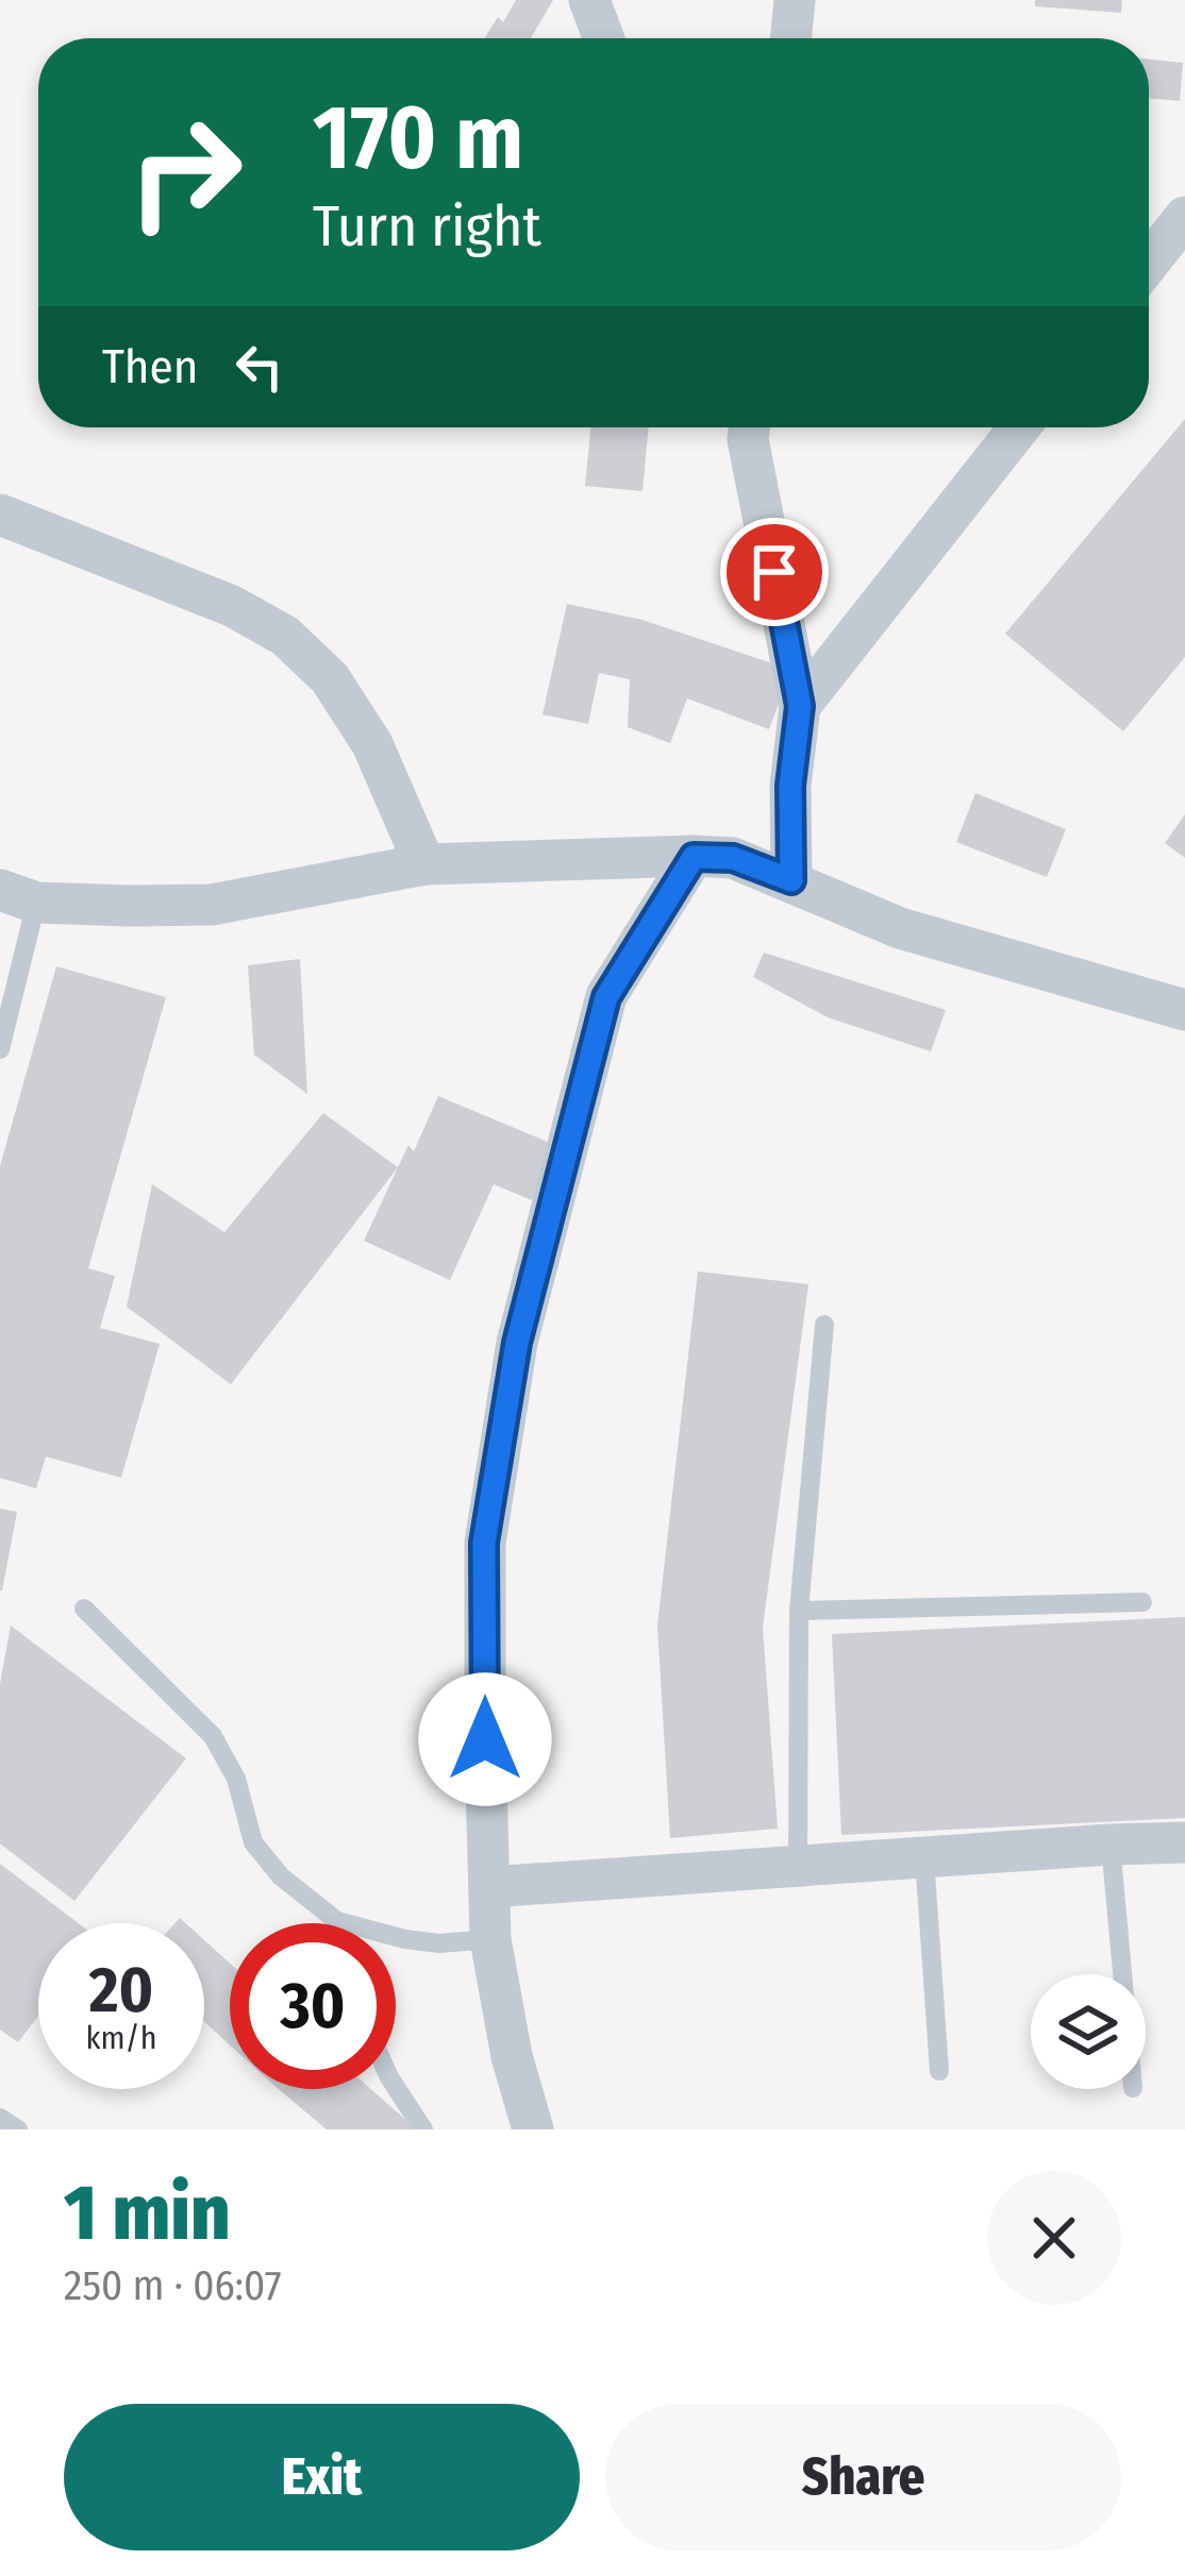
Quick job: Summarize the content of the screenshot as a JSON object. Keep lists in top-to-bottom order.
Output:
{
  "page": {
    "turn": ["170 m", "Turn right"],
    "then": "Then",
    "speed": "20 km/h",
    "limit": "30",
    "heading": ["1 min", "250 m · 06:07"],
    "buttons": ["Exit", "Share"]
  }
}
